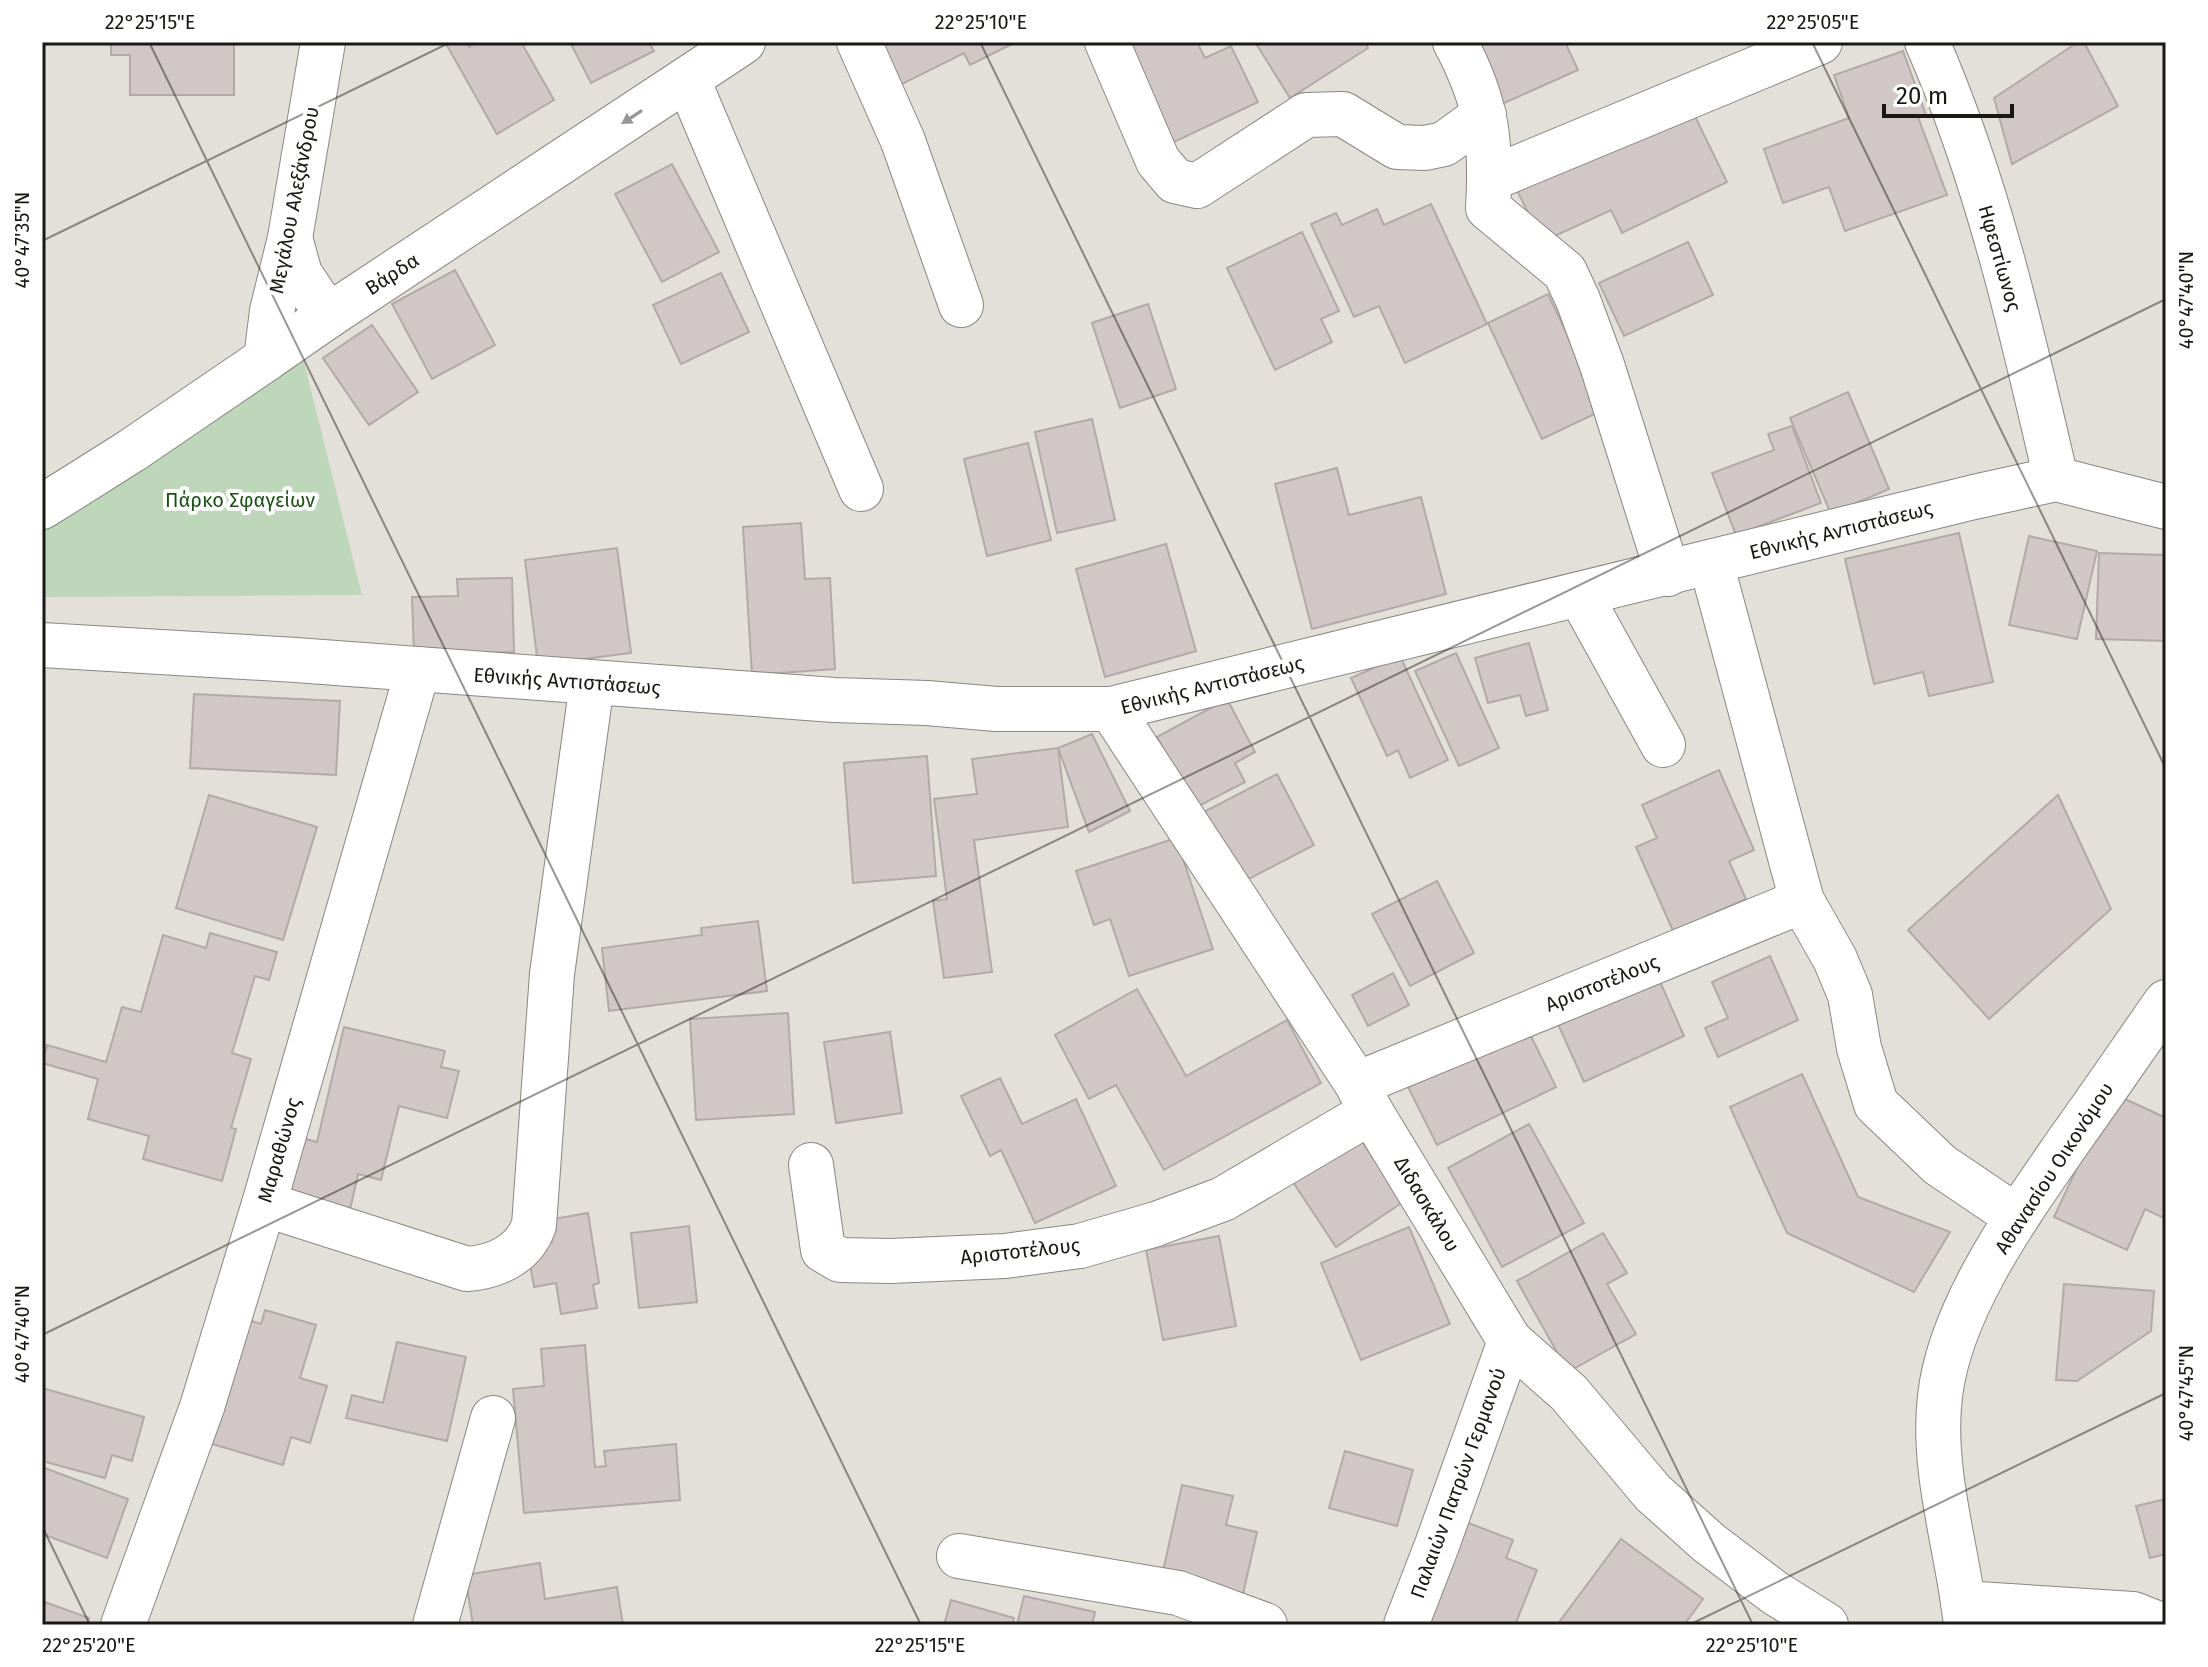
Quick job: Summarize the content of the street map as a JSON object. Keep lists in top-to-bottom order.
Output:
{
  "streets": {
    "street": [
      "Μεγάλου Αλεξάνδρου",
      "Ηφεστίωνος",
      "Βάρδα",
      "Εθνικής Αντιστάσεως",
      "Αριστοτέλους",
      "Μαραθώνος",
      "Αθανασίου Οικονόμου",
      "Διδασκάλου",
      "Παλαιών Πατρών Γερμανού"
    ]
  },
  "crossings": [
    ["Μεγάλου Αλεξάνδρου", "Βάρδα"],
    ["Ηφεστίωνος", "Εθνικής Αντιστάσεως"],
    ["Εθνικής Αντιστάσεως", "Μαραθώνος"],
    ["Εθνικής Αντιστάσεως", "Διδασκάλου"],
    ["Αριστοτέλους", "Διδασκάλου"],
    ["Διδασκάλου", "Παλαιών Πατρών Γερμανού"]
  ],
  "one_way": ["Βάρδα"],
  "parks": ["Πάρκο Σφαγείων"],
  "scale_bar": "20 m",
  "coordinates": [
    "22°25'15\"E",
    "22°25'10\"E",
    "22°25'05\"E",
    "40°47'35\"N",
    "40°47'40\"N",
    "40°47'45\"N",
    "22°25'20\"E"
  ]
}
